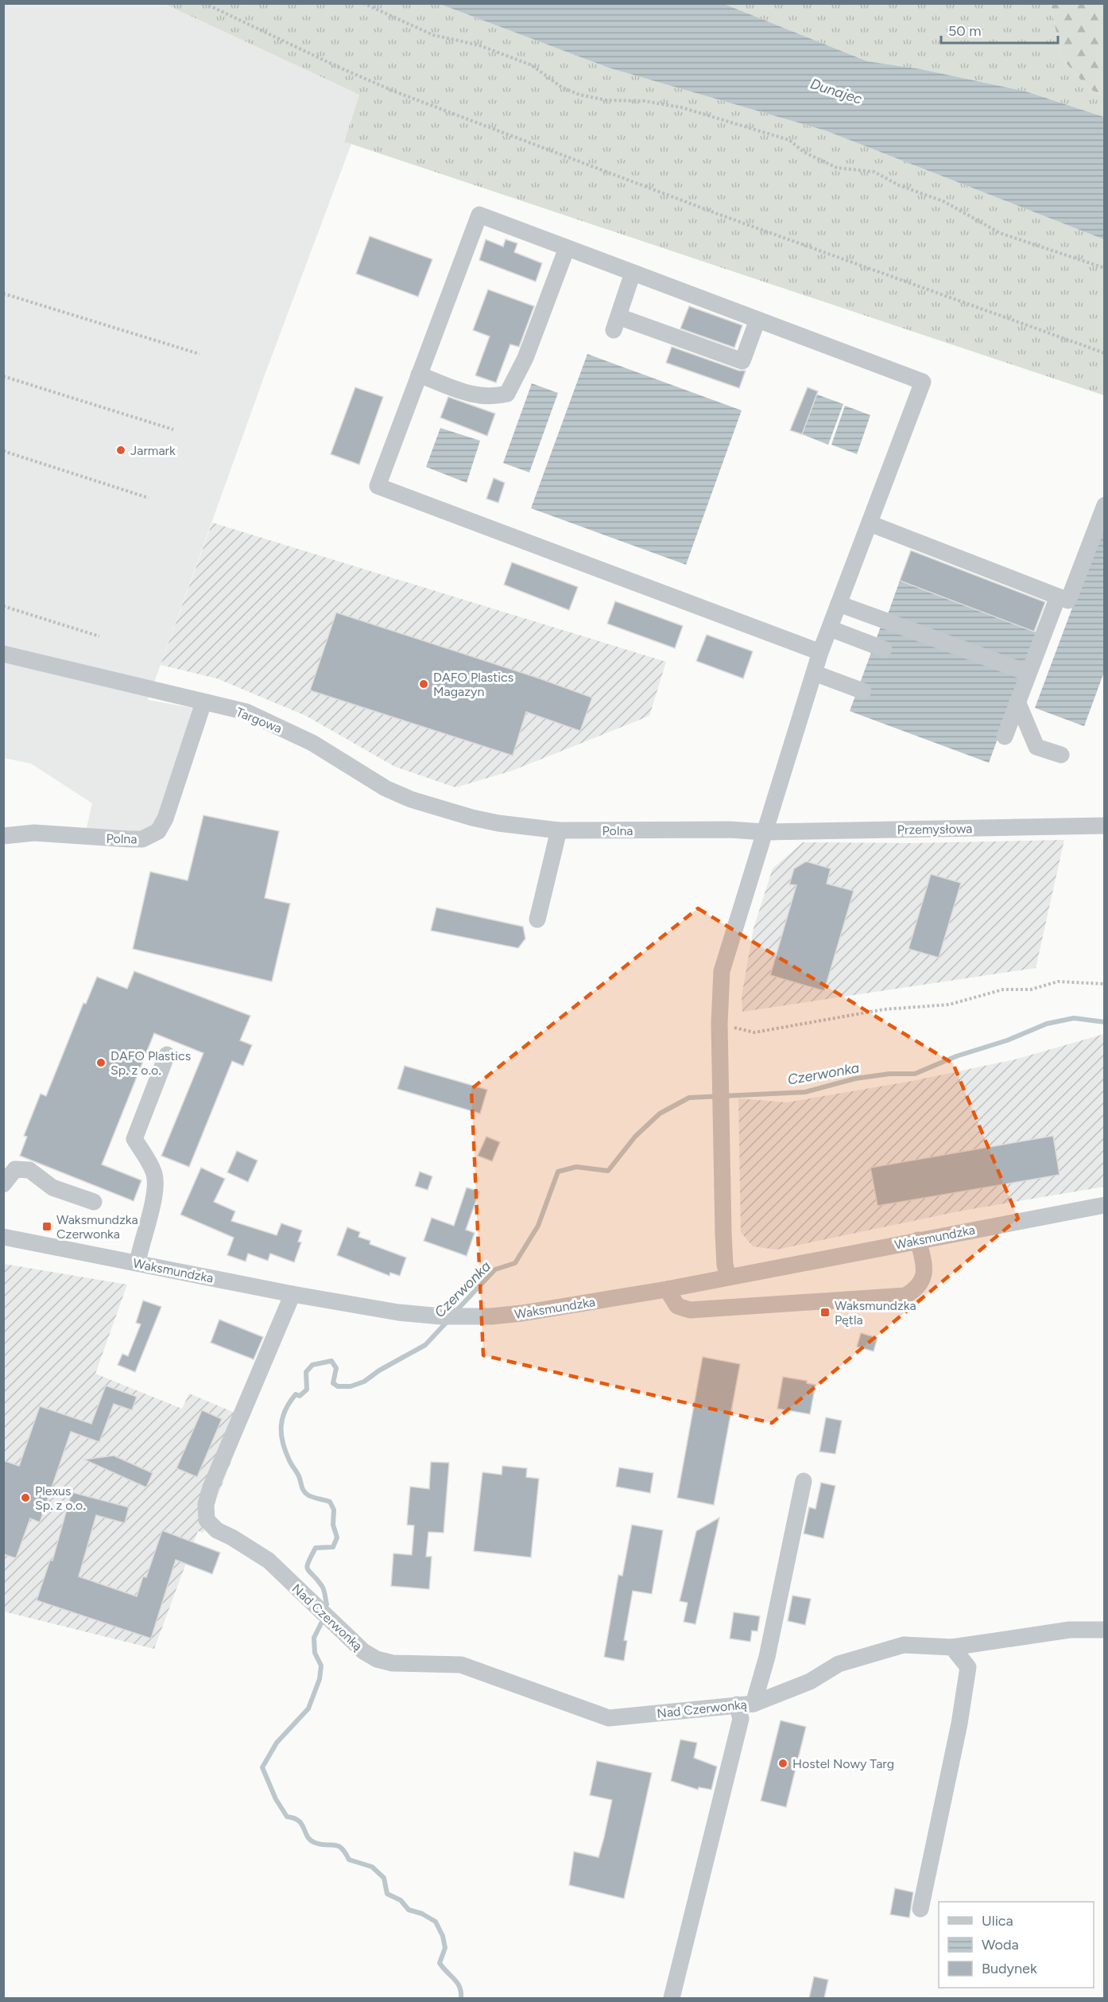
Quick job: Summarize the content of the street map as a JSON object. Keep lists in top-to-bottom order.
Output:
{
  "streets": {
    "street": [
      "Targowa",
      "Przemysłowa",
      "Polna",
      "Waksmundzka",
      "Nad Czerwonką"
    ]
  },
  "crossings": [
    ["Targowa", "Polna"],
    ["Przemysłowa", "Polna"],
    ["Waksmundzka", "Nad Czerwonką"]
  ],
  "water": ["Dunajec", "Czerwonka"],
  "places": {
    "other": [
      "Jarmark",
      "DAFO Plastics Magazyn",
      "DAFO Plastics Sp. z o.o.",
      "Plexus Sp. z o.o.",
      "Hostel Nowy Targ"
    ],
    "transit": ["Waksmundzka Czerwonka", "Waksmundzka Pętla"]
  },
  "legend": ["Ulica", "Woda", "Budynek"],
  "scale_bar": "50 m"
}
